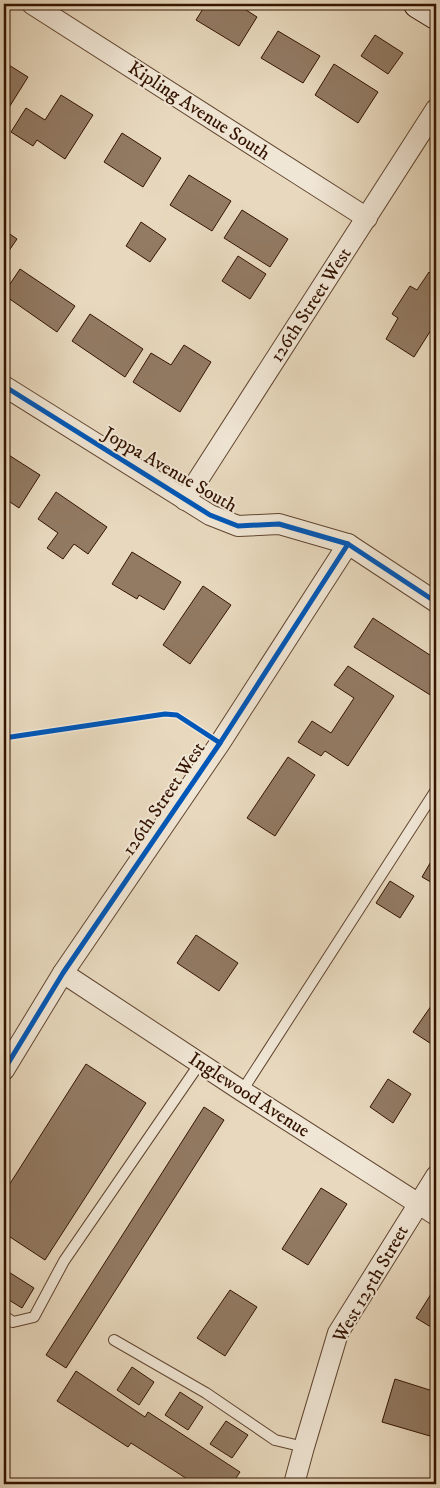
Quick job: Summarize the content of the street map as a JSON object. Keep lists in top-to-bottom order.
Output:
{
  "streets": {
    "street": [
      "Kipling Avenue South",
      "126th Street West",
      "Joppa Avenue South",
      "Inglewood Avenue",
      "West 125th Street"
    ]
  },
  "crossings": [
    ["Kipling Avenue South", "126th Street West"],
    ["126th Street West", "Joppa Avenue South"],
    ["126th Street West", "Inglewood Avenue"],
    ["Inglewood Avenue", "West 125th Street"]
  ]
}
